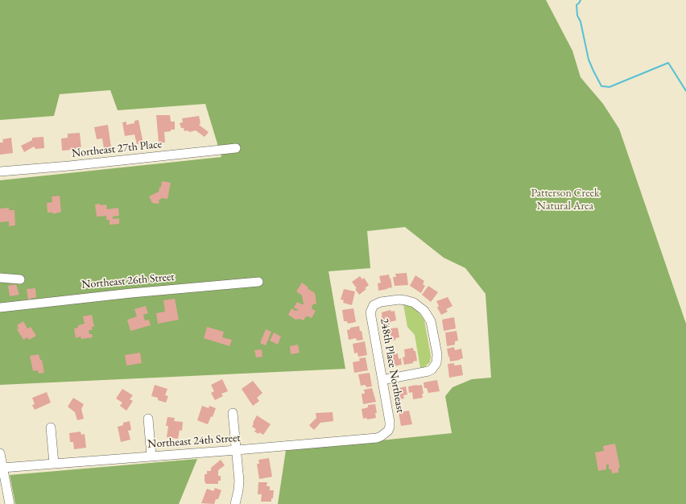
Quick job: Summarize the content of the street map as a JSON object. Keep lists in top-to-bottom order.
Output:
{
  "streets": {
    "street": [
      "Northeast 27th Place",
      "Northeast 26th Street",
      "248th Place Northeast",
      "Northeast 24th Street"
    ]
  },
  "crossings": [
    ["248th Place Northeast", "Northeast 24th Street"]
  ],
  "parks": ["Patterson Creek Natural Area"]
}
